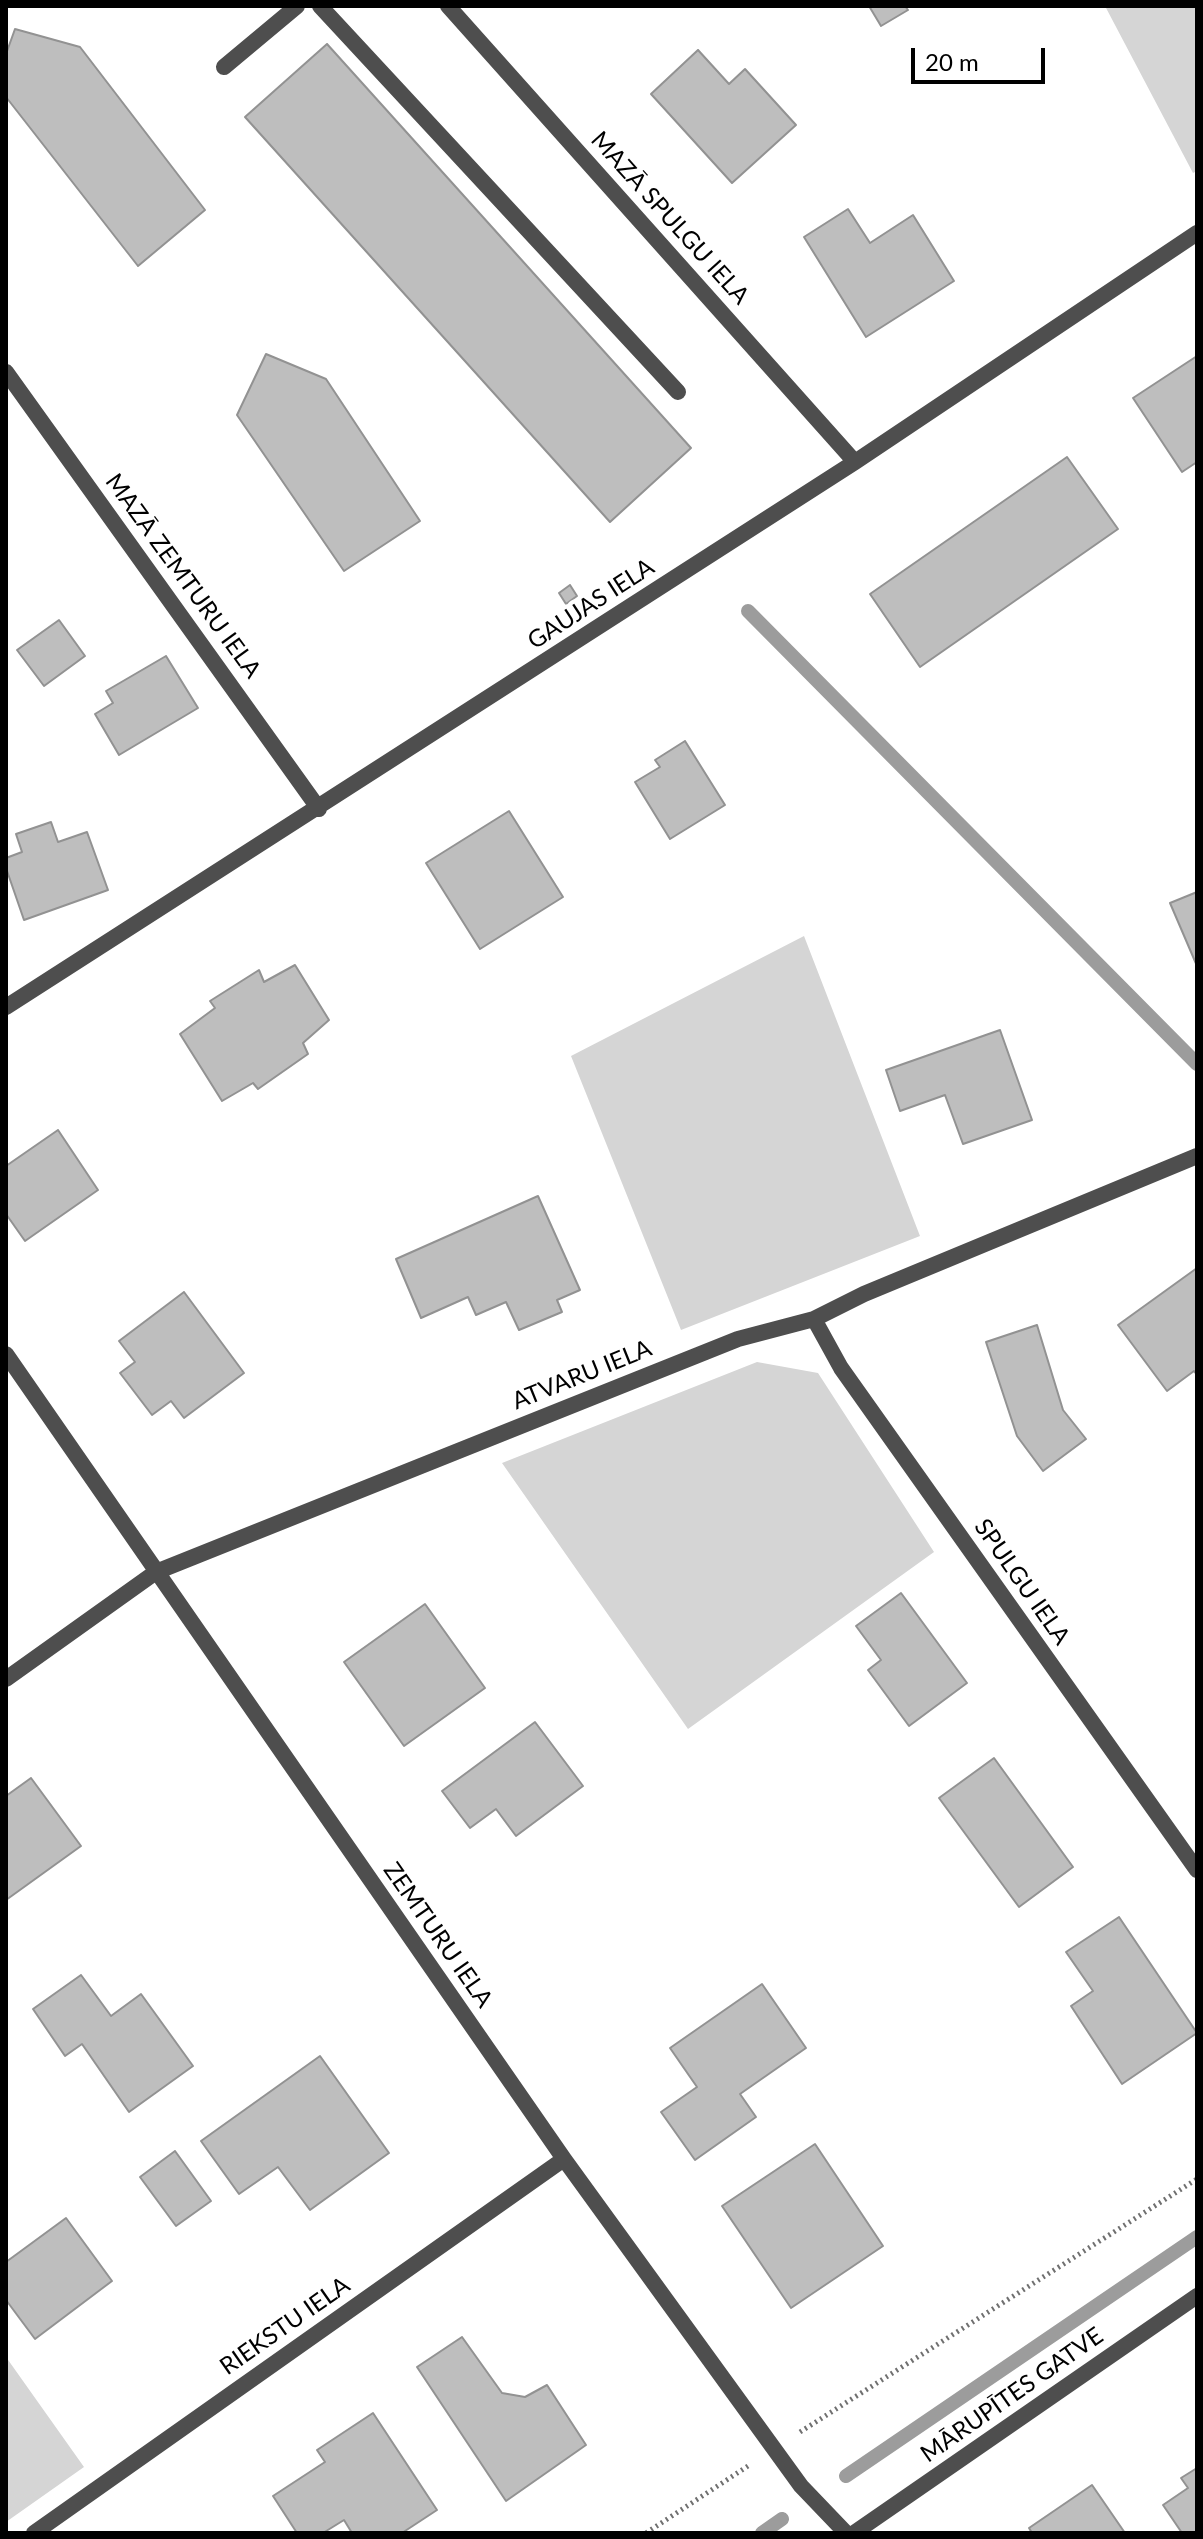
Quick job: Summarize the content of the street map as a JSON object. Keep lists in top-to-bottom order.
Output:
{
  "streets": {
    "street": [
      "MAZĀ SPULGU IELA",
      "MAZĀ ZEMTURU IELA",
      "GAUJAS IELA",
      "ATVARU IELA",
      "SPULGU IELA",
      "ZEMTURU IELA",
      "RIEKSTU IELA",
      "MĀRUPĪTES GATVE"
    ]
  },
  "crossings": [
    ["MAZĀ SPULGU IELA", "GAUJAS IELA"],
    ["MAZĀ ZEMTURU IELA", "GAUJAS IELA"],
    ["ATVARU IELA", "SPULGU IELA"],
    ["ATVARU IELA", "ZEMTURU IELA"],
    ["ZEMTURU IELA", "RIEKSTU IELA"]
  ],
  "scale_bar": "20 m"
}
